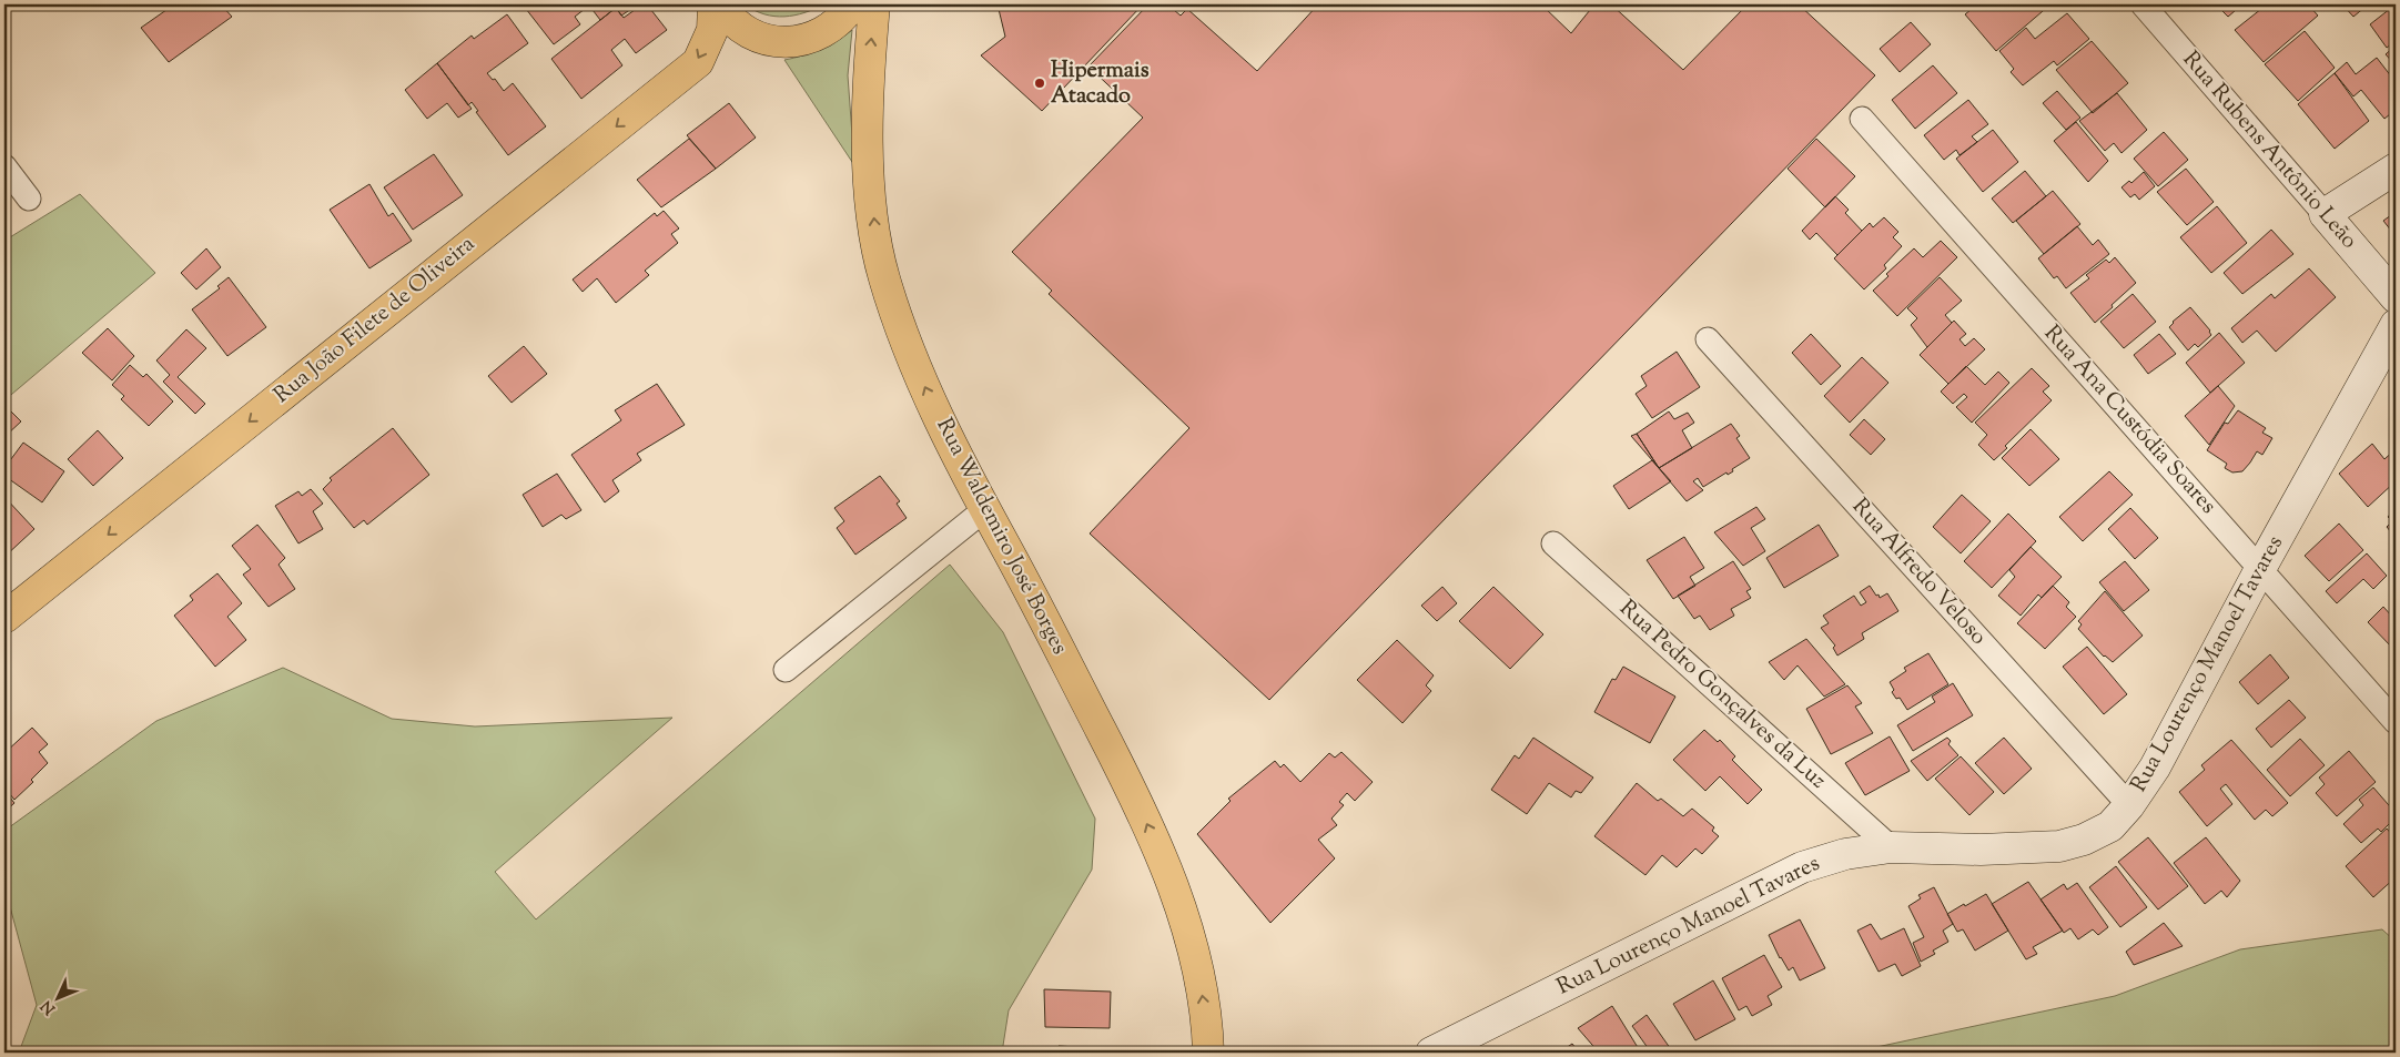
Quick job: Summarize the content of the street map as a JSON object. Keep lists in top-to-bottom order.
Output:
{
  "streets": {
    "main road": ["Rua João Filete de Oliveira", "Rua Waldemiro José Borges"],
    "street": [
      "Rua Rubens Antônio Leão",
      "Rua Ana Custódia Soares",
      "Rua Alfredo Veloso",
      "Rua Lourenço Manoel Tavares",
      "Rua Pedro Gonçalves da Luz"
    ]
  },
  "crossings": [
    ["Rua Ana Custódia Soares", "Rua Lourenço Manoel Tavares"],
    ["Rua Alfredo Veloso", "Rua Lourenço Manoel Tavares"],
    ["Rua Lourenço Manoel Tavares", "Rua Pedro Gonçalves da Luz"]
  ],
  "one_way": ["Rua João Filete de Oliveira", "Rua Waldemiro José Borges"],
  "places": ["Hipermais Atacado"],
  "north": "bottom left"
}
